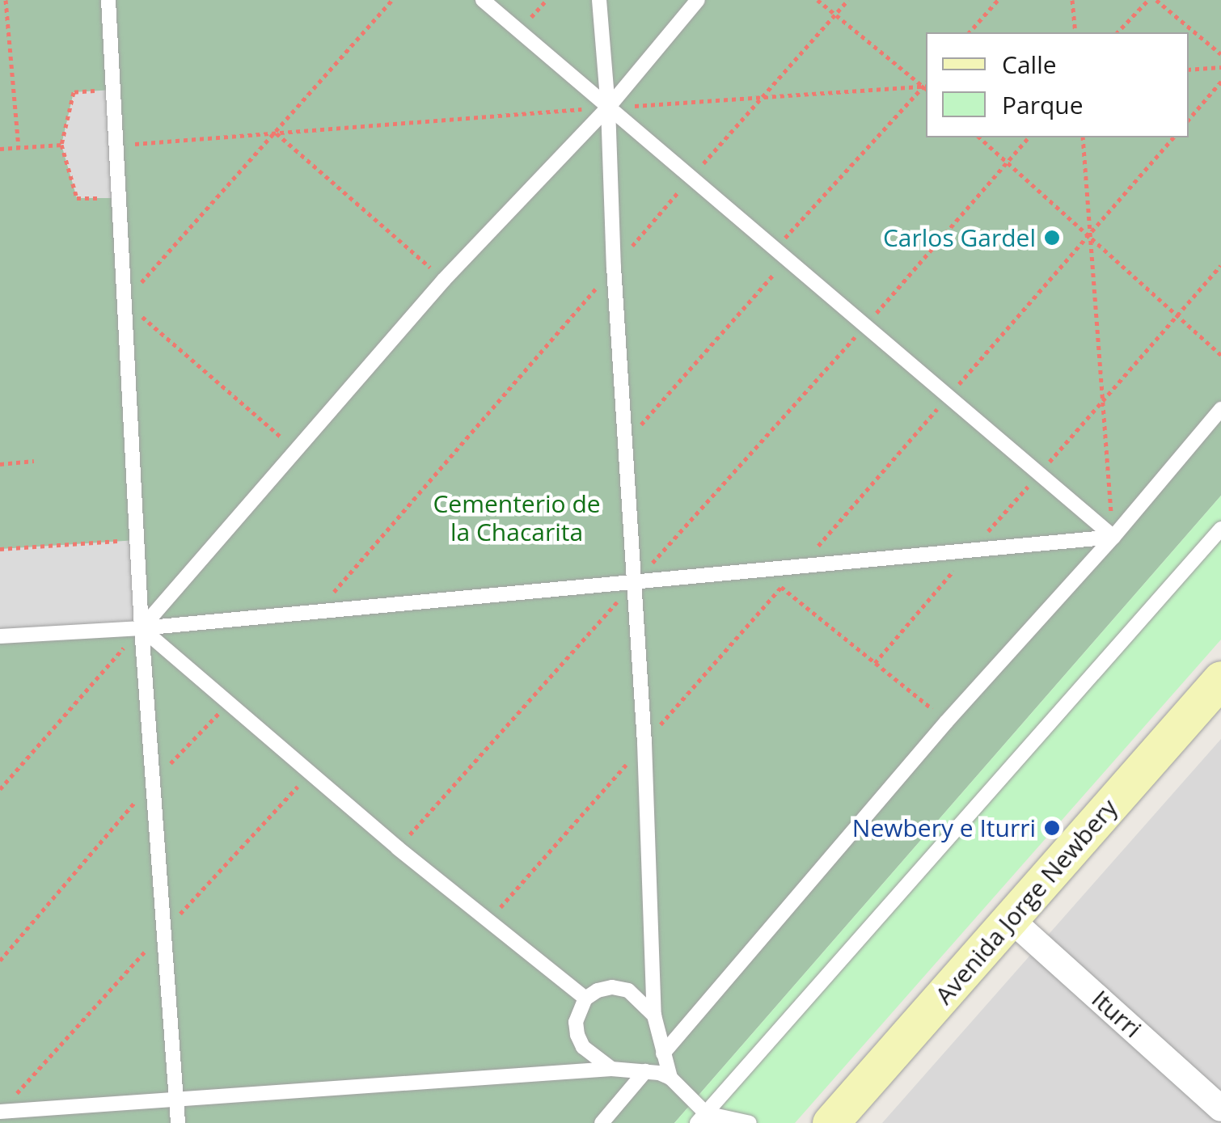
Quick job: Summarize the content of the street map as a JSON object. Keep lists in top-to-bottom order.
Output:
{
  "streets": {
    "main road": ["Avenida Jorge Newbery"],
    "street": ["Iturri"]
  },
  "crossings": [
    ["Avenida Jorge Newbery", "Iturri"]
  ],
  "parks": ["Cementerio de la Chacarita"],
  "places": ["Carlos Gardel", "Newbery e Iturri"],
  "legend": ["Calle", "Parque"]
}
